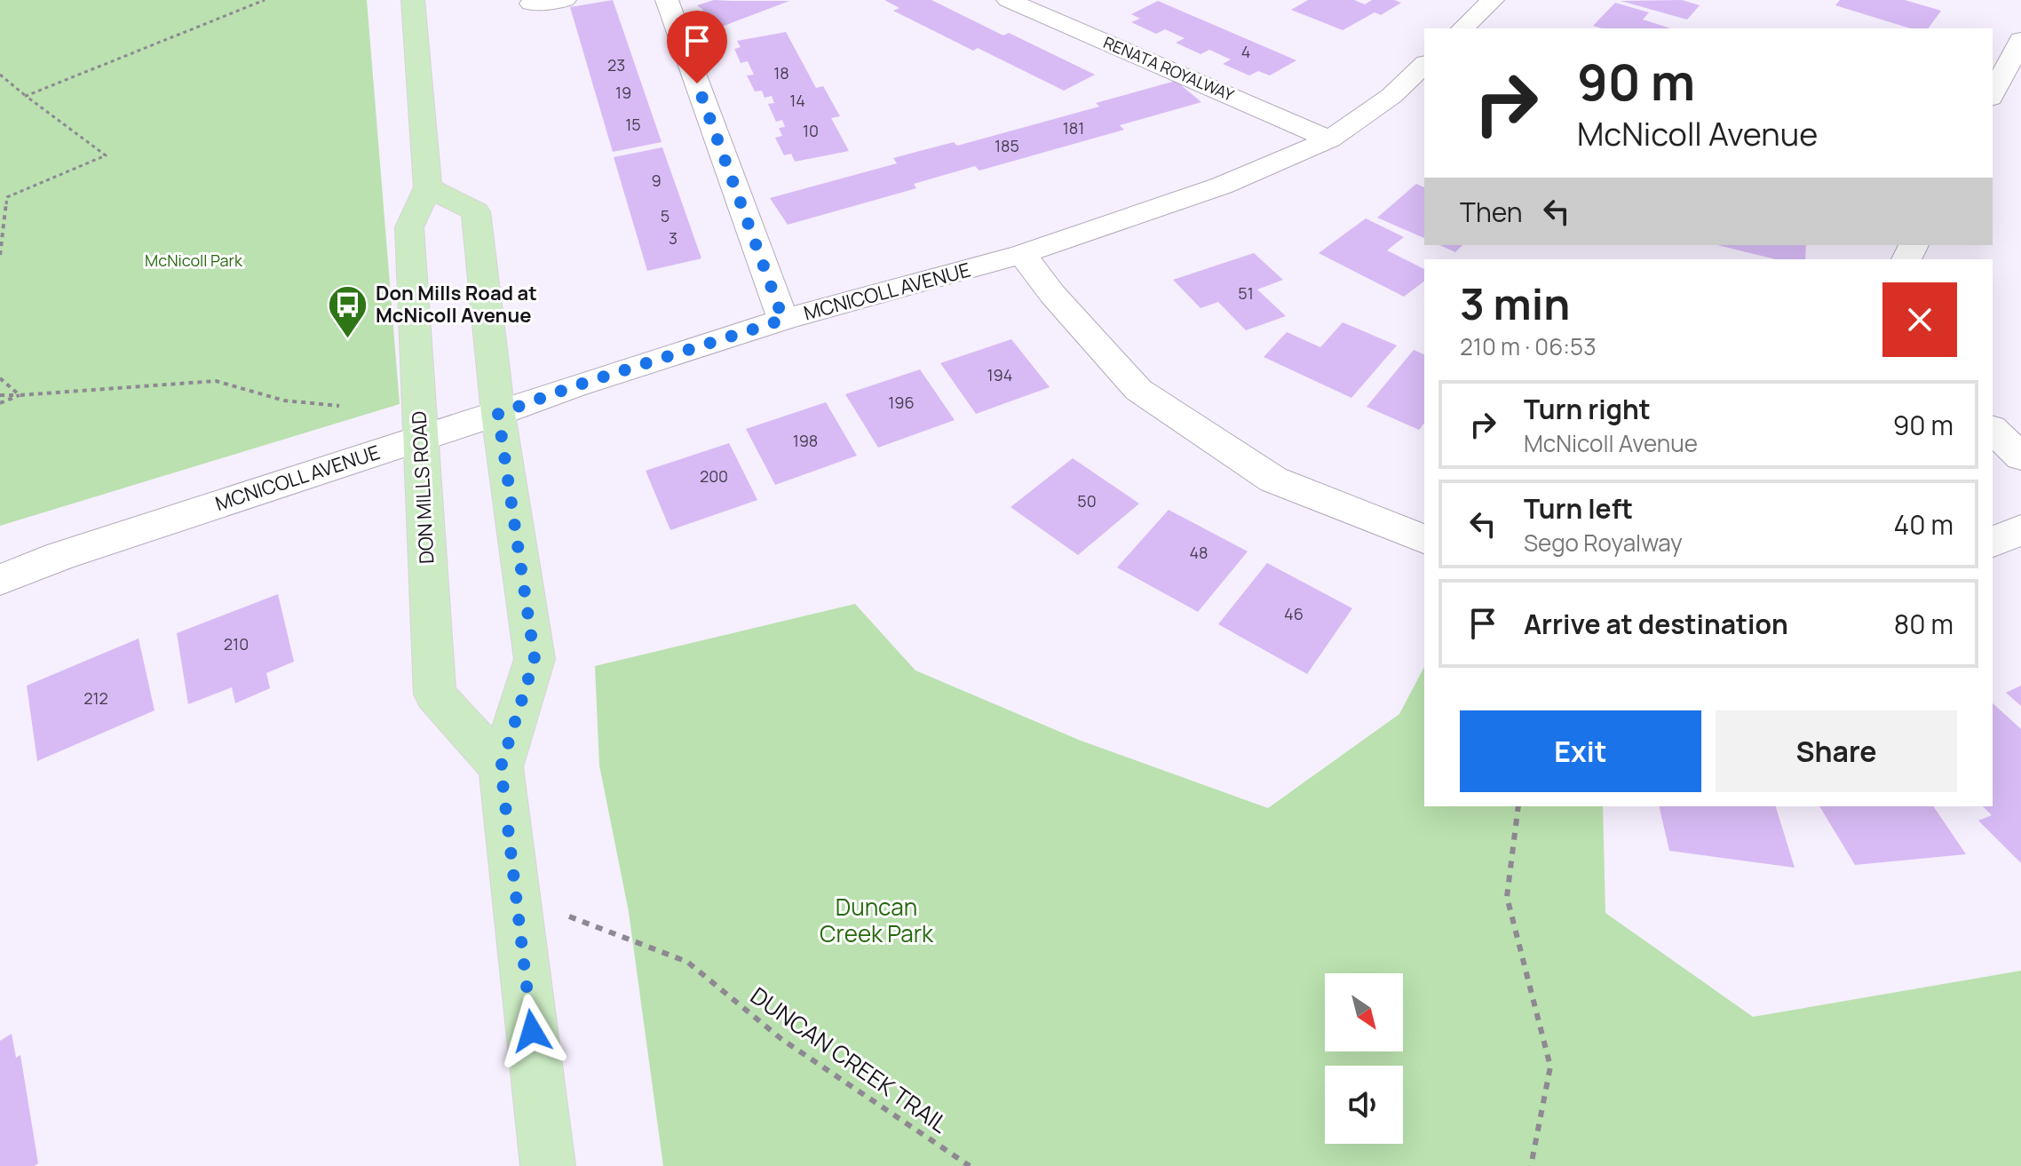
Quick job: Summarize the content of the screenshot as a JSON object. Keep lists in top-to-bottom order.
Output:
{
  "streets": {
    "main road": ["DON MILLS ROAD"],
    "street": ["RENATA ROYALWAY", "MCNICOLL AVENUE"],
    "path": ["DUNCAN CREEK TRAIL"]
  },
  "crossings": [
    ["RENATA ROYALWAY", "MCNICOLL AVENUE"],
    ["MCNICOLL AVENUE", "DON MILLS ROAD"]
  ],
  "parks": ["McNicoll Park", "Duncan Creek Park"],
  "places": {
    "bus stop": ["Don Mills Road at McNicoll Avenue"]
  },
  "house_numbers": [
    "4",
    "23",
    "18",
    "19",
    "14",
    "15",
    "181",
    "10",
    "185",
    "9",
    "5",
    "3",
    "51",
    "194",
    "196",
    "198",
    "200",
    "50",
    "48",
    "46",
    "210",
    "212"
  ],
  "north": "bottom right",
  "page": {
    "turn": ["90 m", "McNicoll Avenue"],
    "then": "Then",
    "heading": ["3 min", "210 m · 06:53"],
    "list": [
      {
        "name": "Turn right",
        "note": "McNicoll Avenue",
        "value": "90 m"
      },
      {
        "name": "Turn left",
        "note": "Sego Royalway",
        "value": "40 m"
      },
      {
        "name": "Arrive at destination",
        "value": "80 m"
      }
    ],
    "buttons": ["Exit", "Share"]
  }
}
